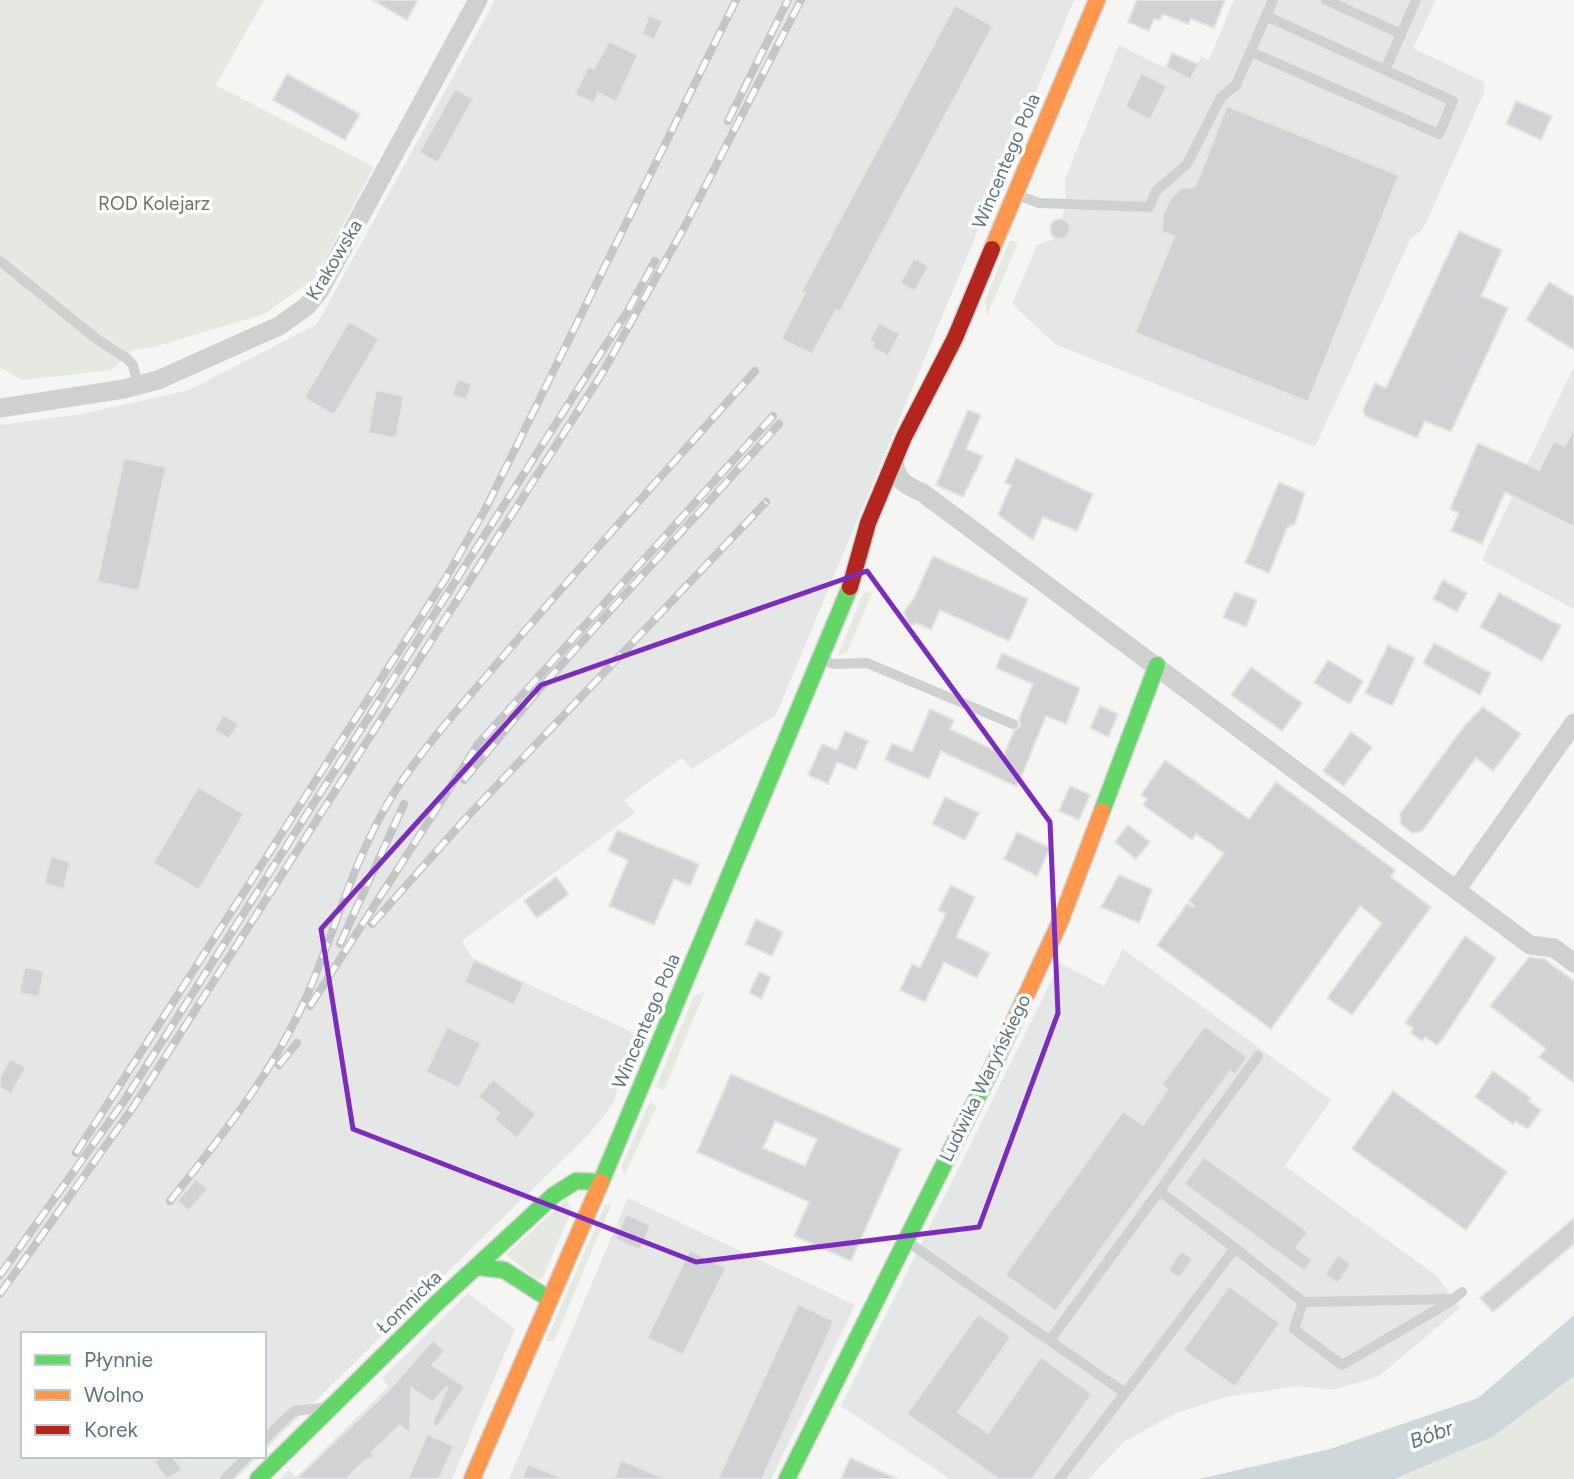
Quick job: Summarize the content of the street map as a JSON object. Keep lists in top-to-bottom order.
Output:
{
  "streets": {
    "street": [
      "Wincentego Pola",
      "Krakowska",
      "Ludwika Waryńskiego",
      "Łomnicka"
    ]
  },
  "crossings": [
    ["Wincentego Pola", "Łomnicka"]
  ],
  "water": ["Bóbr"],
  "parks": ["ROD Kolejarz"],
  "legend": ["Płynnie", "Wolno", "Korek"]
}
